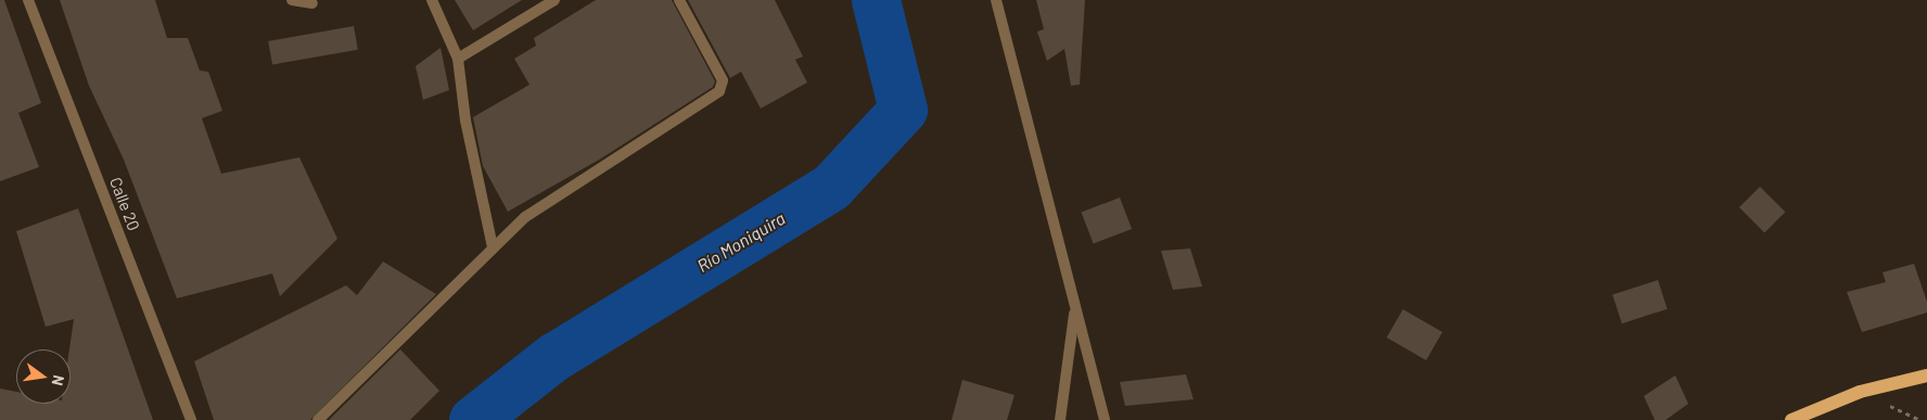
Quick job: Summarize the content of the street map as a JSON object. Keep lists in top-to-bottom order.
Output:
{
  "streets": {
    "street": ["Calle 20"]
  },
  "water": ["Río Moniquira"],
  "north": "right"
}
